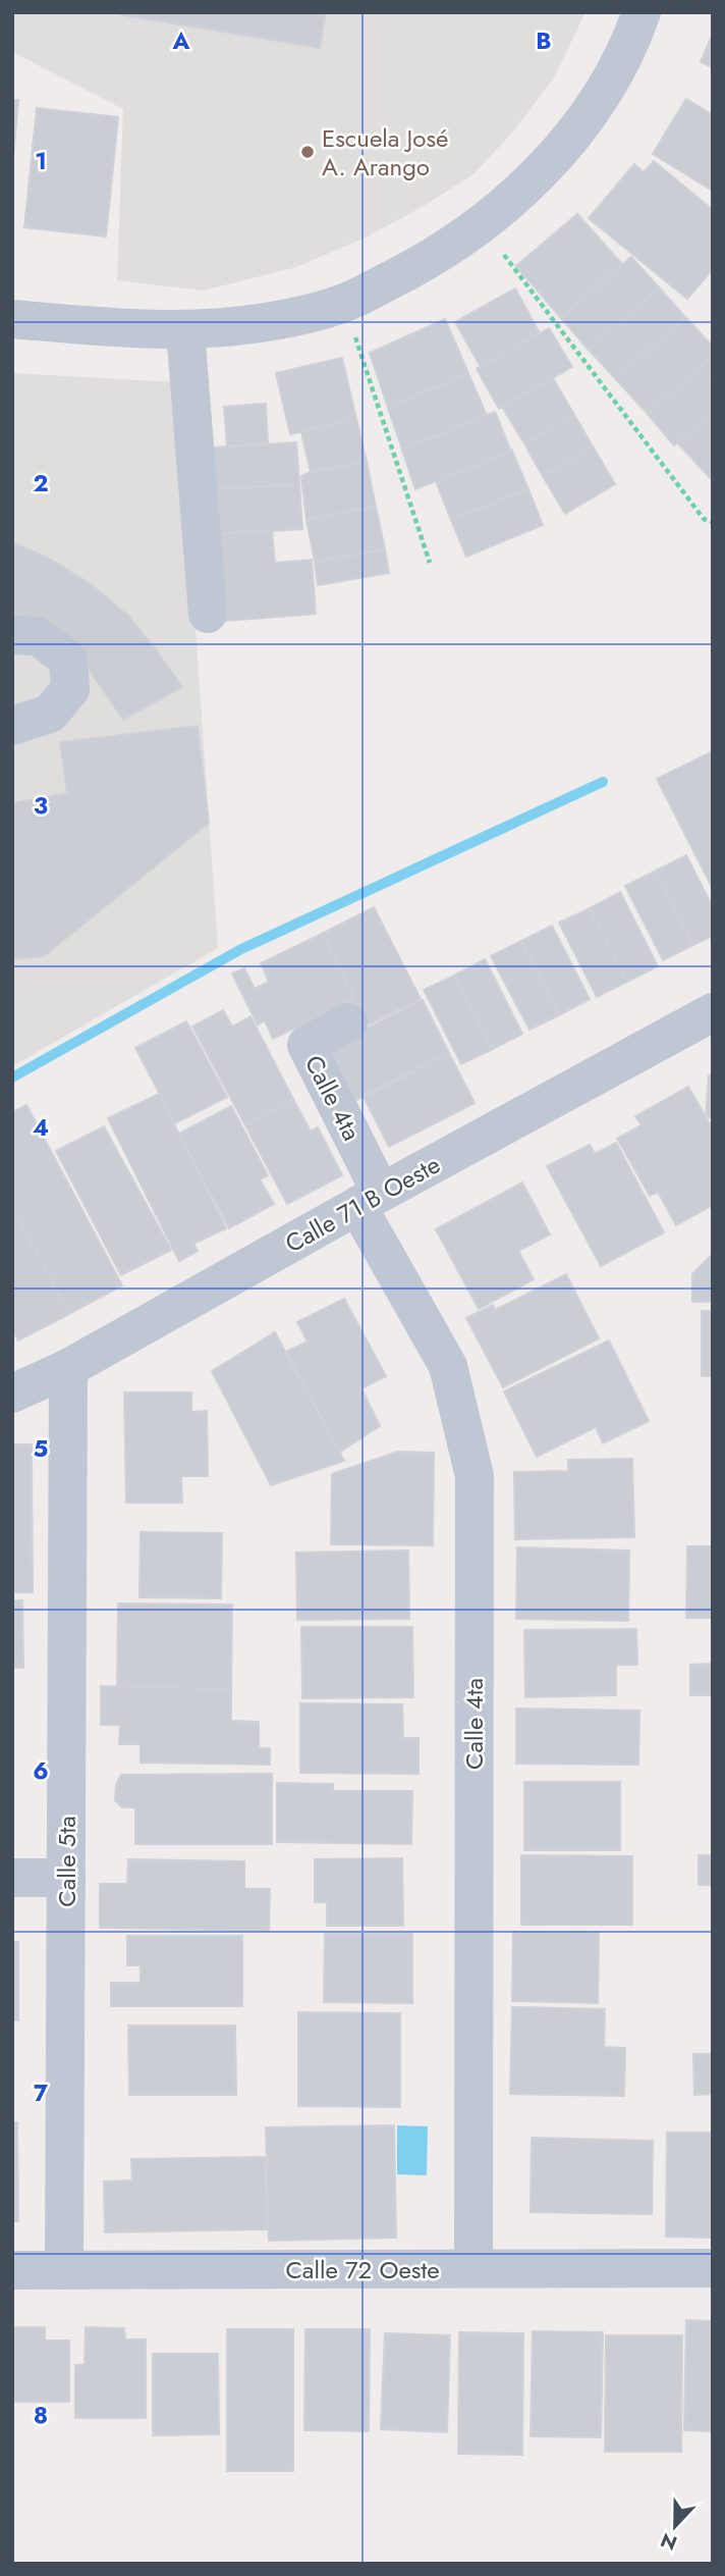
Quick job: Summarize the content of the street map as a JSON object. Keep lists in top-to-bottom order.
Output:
{
  "streets": {
    "street": [
      "Calle 4ta",
      "Calle 71 B Oeste",
      "Calle 5ta",
      "Calle 72 Oeste"
    ]
  },
  "crossings": [
    ["Calle 4ta", "Calle 71 B Oeste"],
    ["Calle 4ta", "Calle 72 Oeste"],
    ["Calle 71 B Oeste", "Calle 5ta"],
    ["Calle 5ta", "Calle 72 Oeste"]
  ],
  "places": ["Escuela José A. Arango"],
  "north": "bottom",
  "grid": {
    "columns": ["A", "B"],
    "rows": [
      "1",
      "2",
      "3",
      "4",
      "5",
      "6",
      "7",
      "8"
    ]
  }
}
